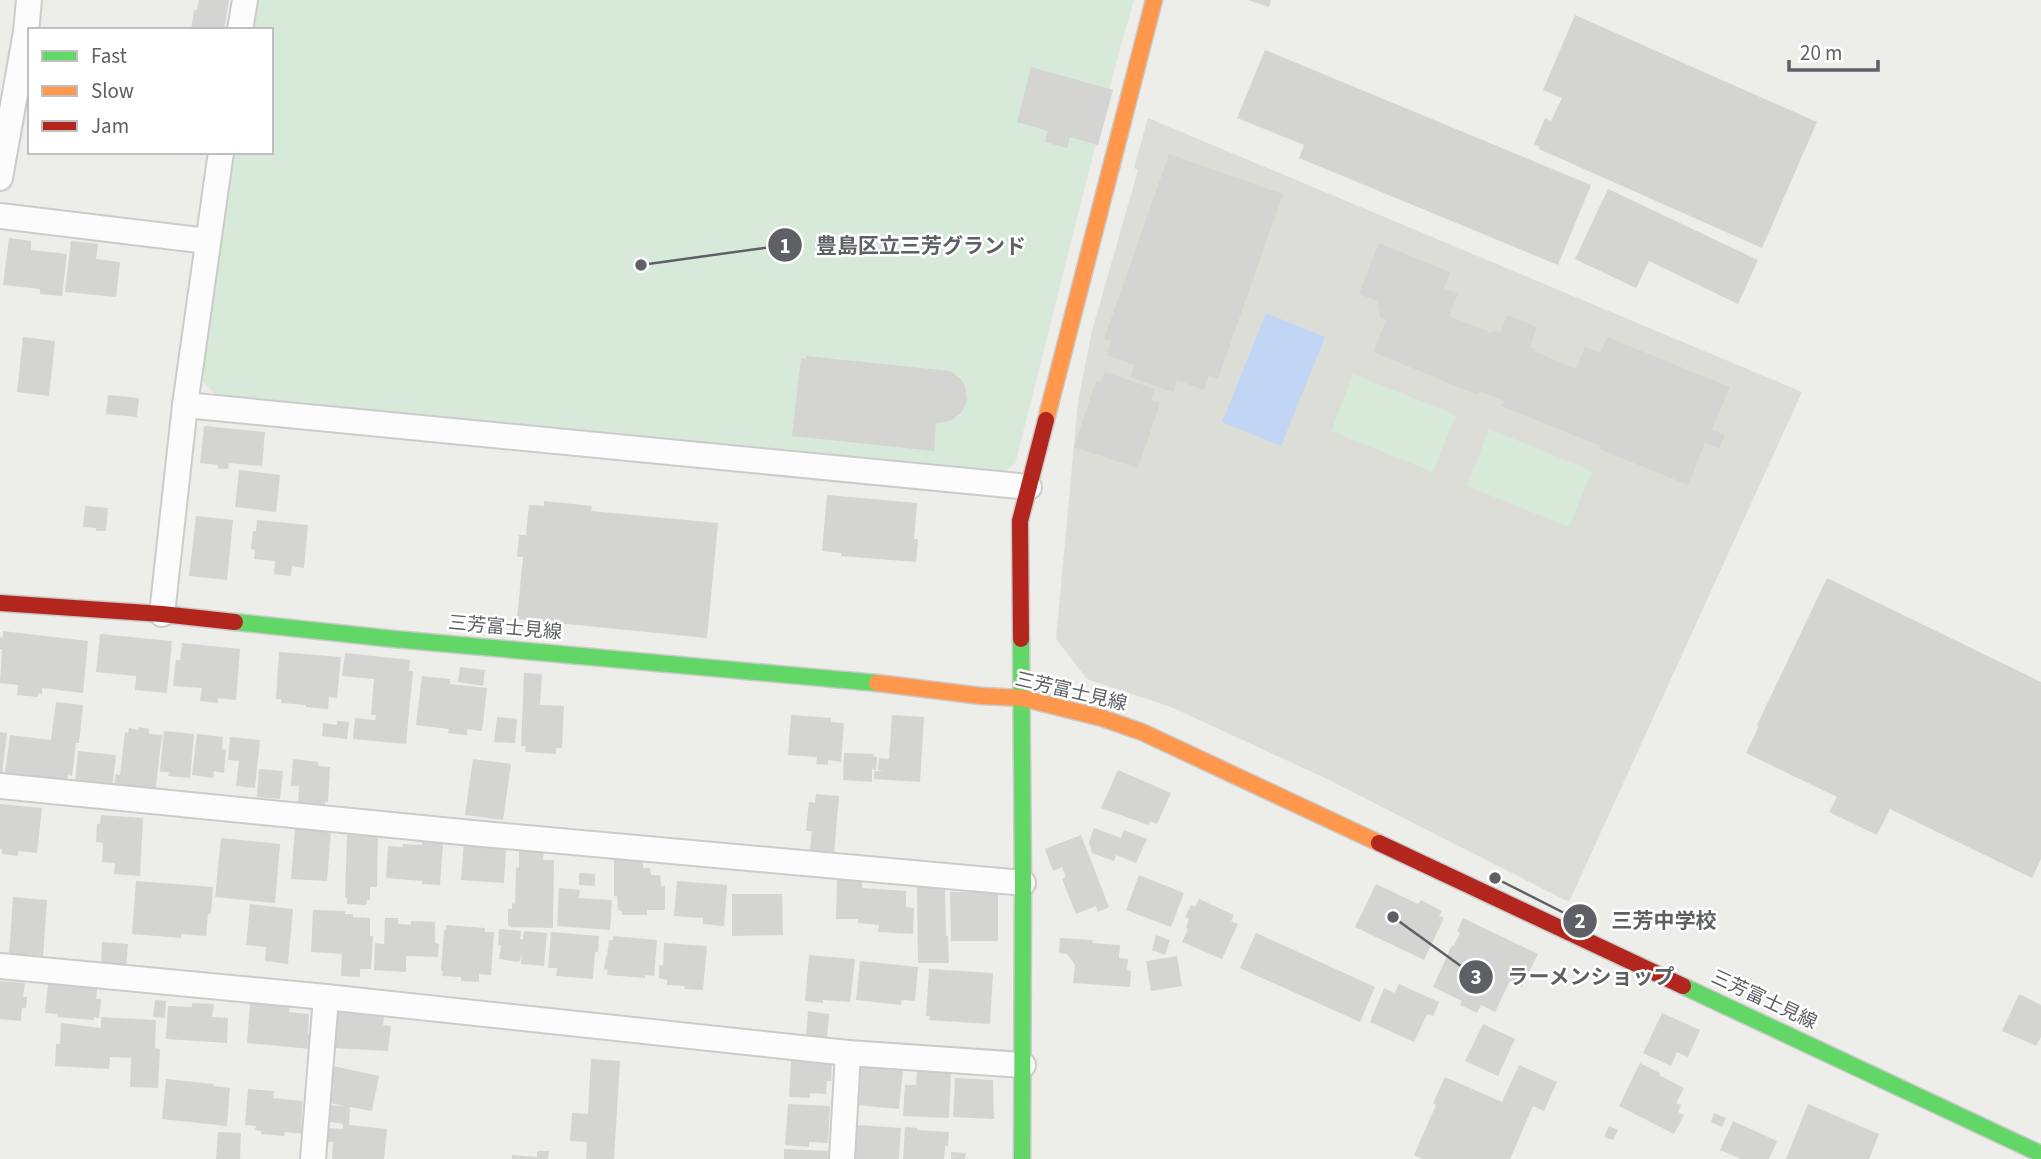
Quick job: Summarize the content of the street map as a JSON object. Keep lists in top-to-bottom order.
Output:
{
  "streets": {
    "main road": ["三芳富士見線"]
  },
  "places": ["豊島区立三芳グランド", "三芳中学校", "ラーメンショップ"],
  "legend": ["Fast", "Slow", "Jam"],
  "scale_bar": "20 m"
}
